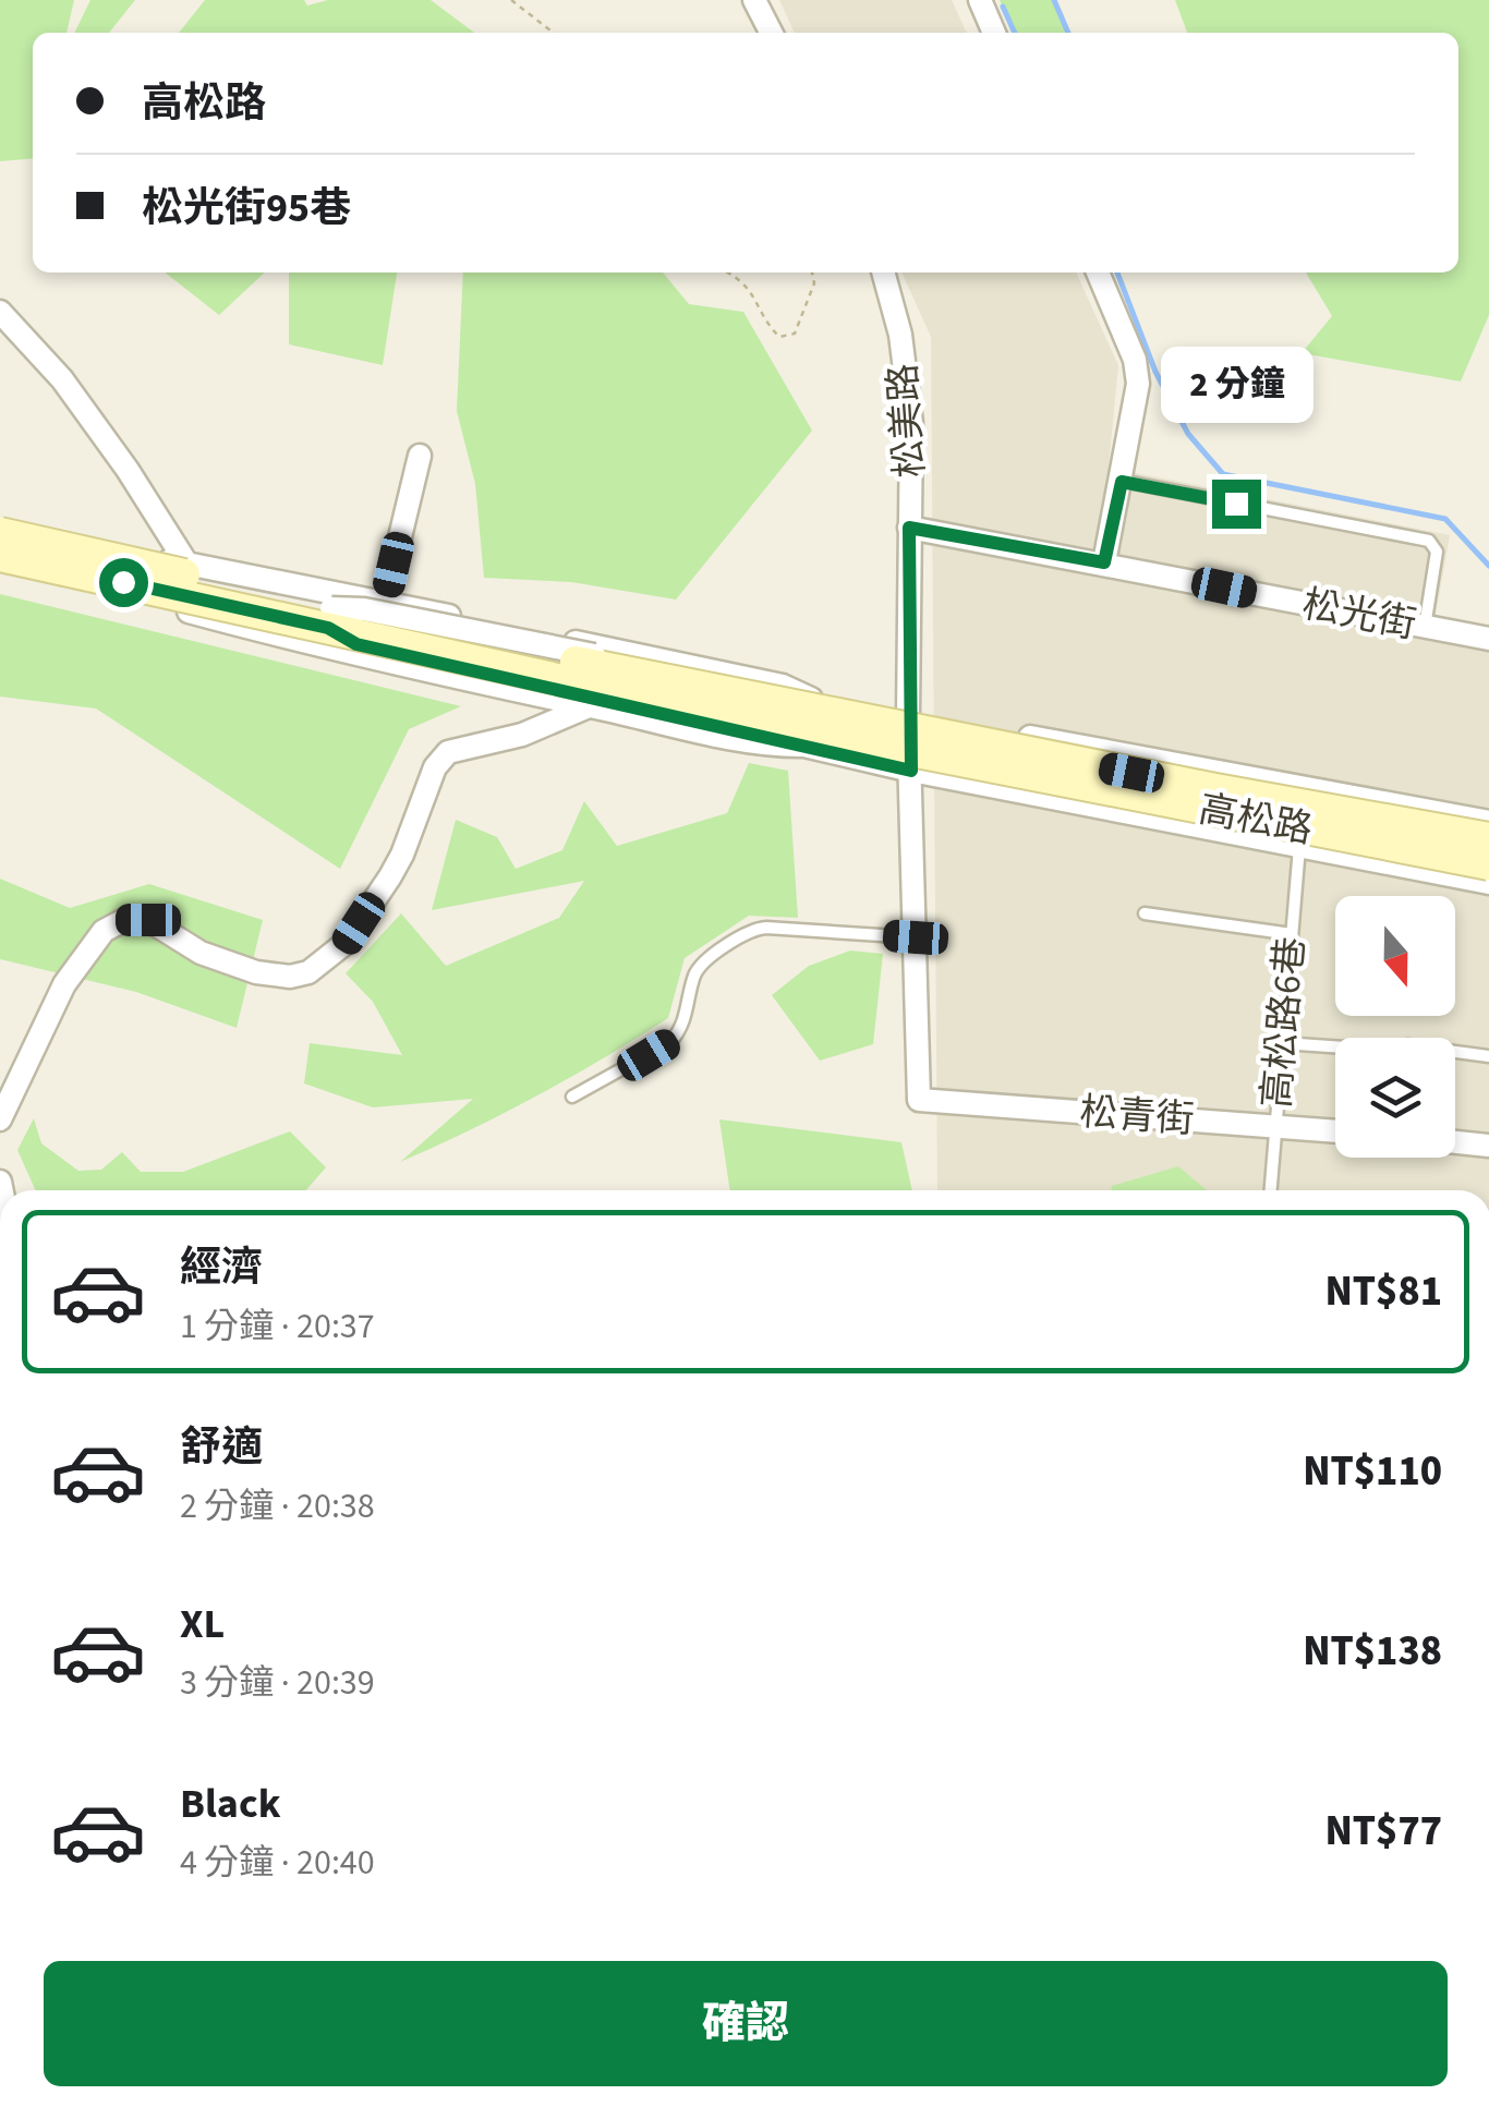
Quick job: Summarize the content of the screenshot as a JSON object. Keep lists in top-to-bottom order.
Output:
{
  "streets": {
    "street": [
      "松美路",
      "松光街",
      "高松路",
      "松青街"
    ],
    "lane": ["高松路6巷"]
  },
  "crossings": [
    ["松美路", "松光街"],
    ["松美路", "高松路"],
    ["松美路", "松青街"],
    ["高松路", "高松路6巷"],
    ["高松路6巷", "松青街"]
  ],
  "north": "bottom",
  "page": {
    "banner": ["高松路", "松光街95巷"],
    "bubble": "2 分鐘",
    "list": [
      {
        "name": "經濟",
        "note": "1 分鐘 · 20:37",
        "value": "NT$81"
      },
      {
        "name": "舒適",
        "note": "2 分鐘 · 20:38",
        "value": "NT$110"
      },
      {
        "name": "XL",
        "note": "3 分鐘 · 20:39",
        "value": "NT$138"
      },
      {
        "name": "Black",
        "note": "4 分鐘 · 20:40",
        "value": "NT$77"
      }
    ],
    "buttons": "確認"
  }
}
